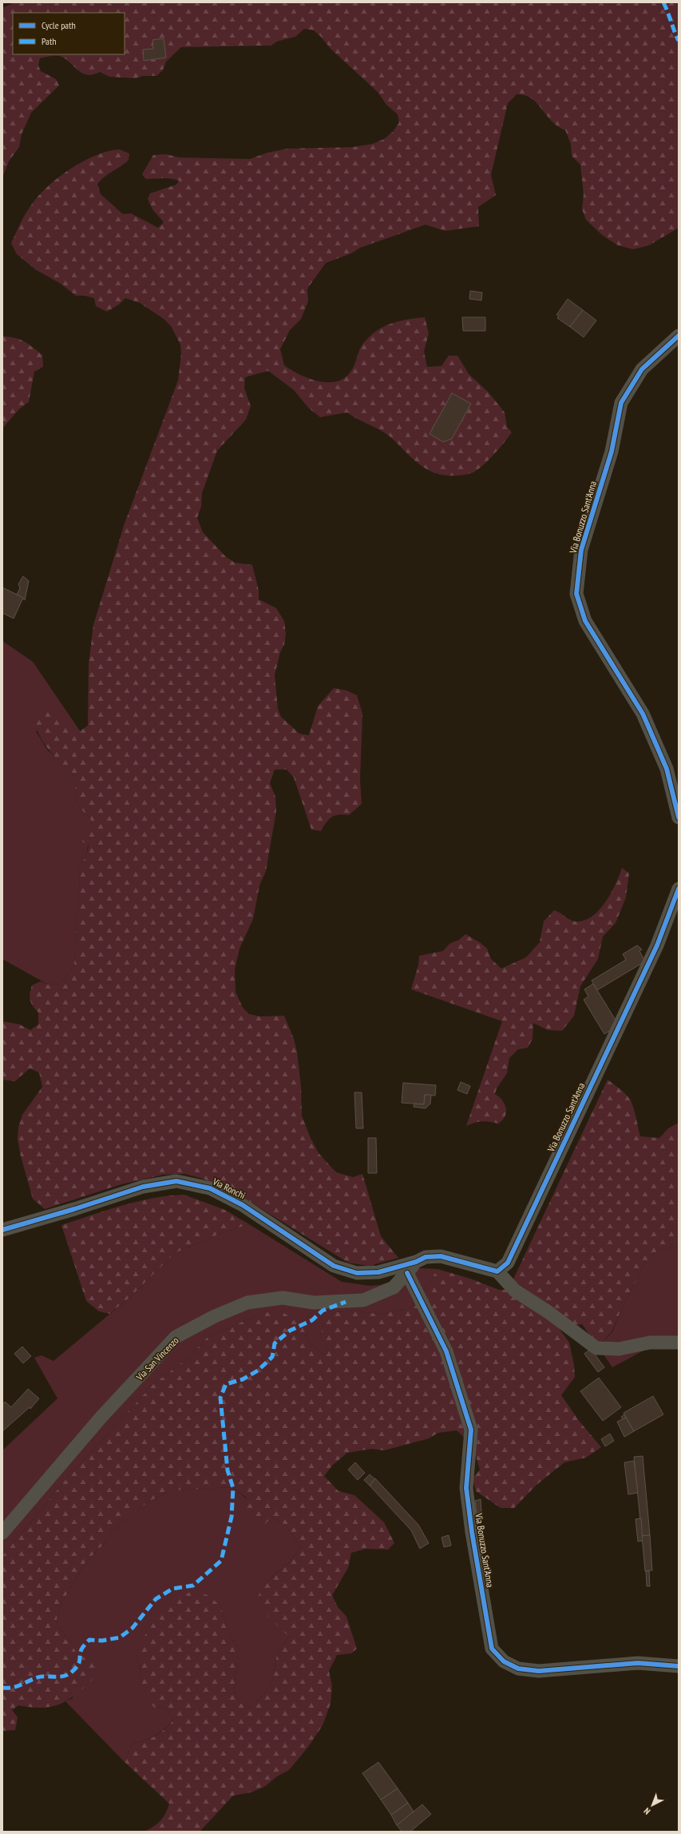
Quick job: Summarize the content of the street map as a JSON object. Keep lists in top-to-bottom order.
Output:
{
  "streets": {
    "street": ["Via Bonuzzo Sant'Anna", "Via Ronchi", "Via San Vincenzo"]
  },
  "crossings": [
    ["Via Bonuzzo Sant'Anna", "Via San Vincenzo"],
    ["Via Ronchi", "Via San Vincenzo"]
  ],
  "legend": ["Cycle path", "Path"],
  "north": "bottom left"
}
